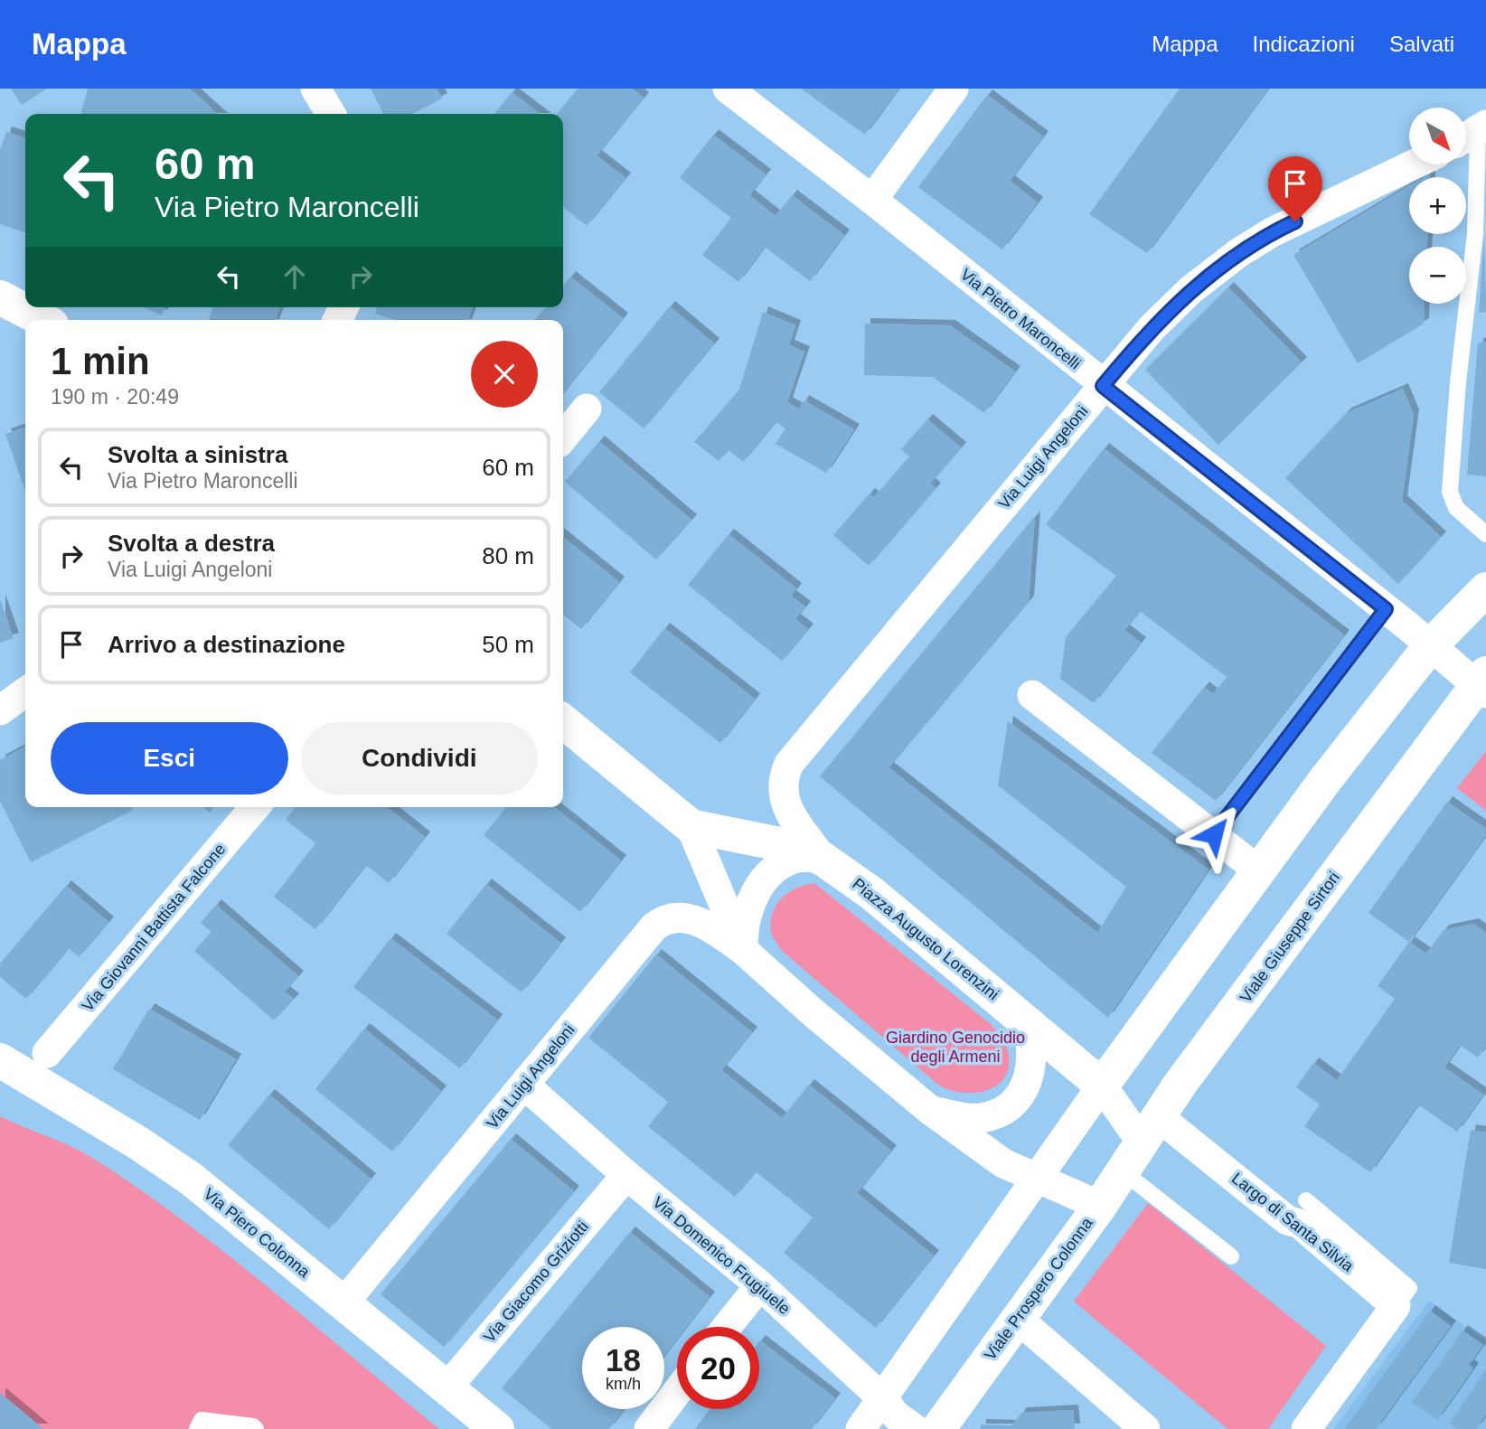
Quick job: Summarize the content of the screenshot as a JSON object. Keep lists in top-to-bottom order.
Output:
{
  "streets": {
    "street": [
      "Via Pietro Maroncelli",
      "Via Luigi Angeloni",
      "Via Giovanni Battista Falcone",
      "Viale Giuseppe Sirtori",
      "Piazza Augusto Lorenzini",
      "Largo di Santa Silvia",
      "Via Piero Colonna",
      "Via Domenico Frugiuele",
      "Via Giacomo Griziotti",
      "Viale Prospero Colonna"
    ]
  },
  "crossings": [
    ["Via Pietro Maroncelli", "Via Luigi Angeloni"],
    ["Via Pietro Maroncelli", "Viale Giuseppe Sirtori"],
    ["Via Luigi Angeloni", "Piazza Augusto Lorenzini"],
    ["Via Luigi Angeloni", "Via Piero Colonna"],
    ["Via Luigi Angeloni", "Via Domenico Frugiuele"],
    ["Viale Giuseppe Sirtori", "Largo di Santa Silvia"],
    ["Viale Giuseppe Sirtori", "Viale Prospero Colonna"],
    ["Via Piero Colonna", "Via Giacomo Griziotti"],
    ["Via Domenico Frugiuele", "Via Giacomo Griziotti"]
  ],
  "parks": ["Giardino Genocidio degli Armeni"],
  "north": "bottom right",
  "page": {
    "header": "Mappa",
    "nav": ["Mappa", "Indicazioni", "Salvati"],
    "map_buttons": ["+", "−"],
    "turn": ["60 m", "Via Pietro Maroncelli"],
    "heading": ["1 min", "190 m · 20:49"],
    "list": [
      {
        "name": "Svolta a sinistra",
        "note": "Via Pietro Maroncelli",
        "value": "60 m"
      },
      {
        "name": "Svolta a destra",
        "note": "Via Luigi Angeloni",
        "value": "80 m"
      },
      {
        "name": "Arrivo a destinazione",
        "value": "50 m"
      }
    ],
    "buttons": ["Esci", "Condividi"],
    "speed": "18 km/h",
    "limit": "20"
  }
}
